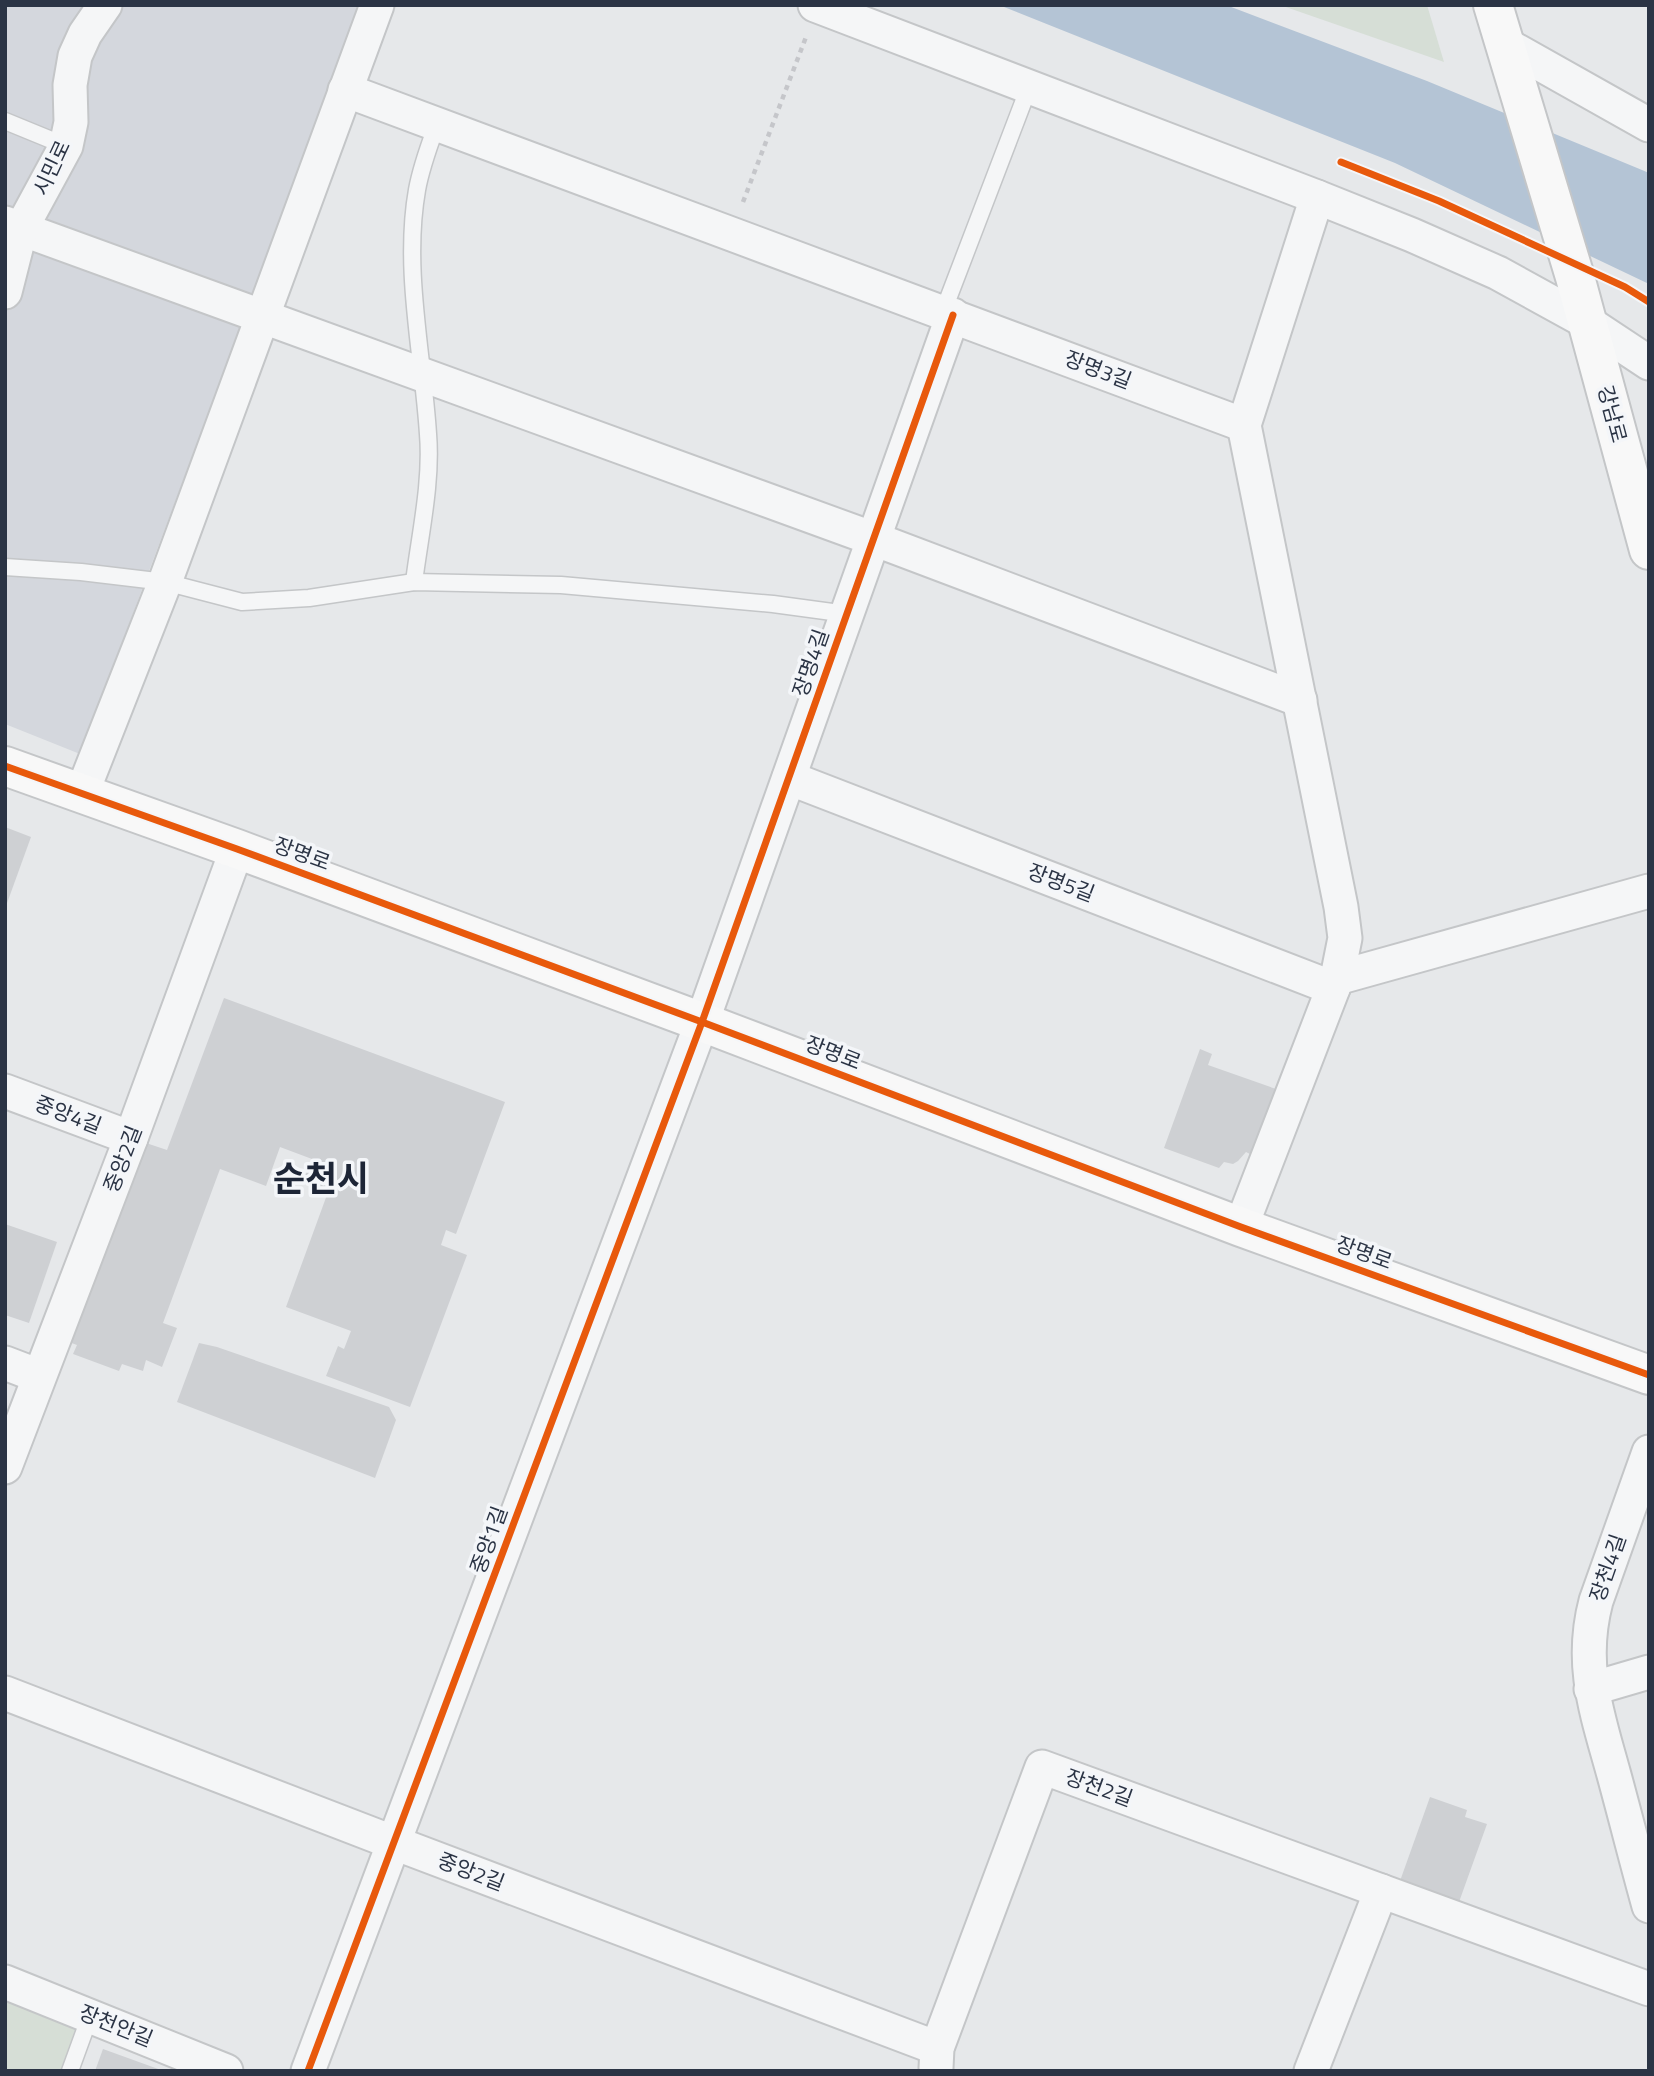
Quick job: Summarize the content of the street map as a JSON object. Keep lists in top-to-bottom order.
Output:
{
  "streets": {
    "street": [
      "시민로",
      "장명3길",
      "강남로",
      "장명4길",
      "장명로",
      "장명5길",
      "중앙4길",
      "중앙2길",
      "중앙1길",
      "장천4길",
      "장천2길",
      "장천안길"
    ]
  },
  "crossings": [
    ["장명3길", "장명4길"],
    ["장명4길", "장명로"],
    ["장명4길", "장명5길"],
    ["장명4길", "중앙1길"],
    ["장명로", "중앙2길"],
    ["장명로", "중앙1길"],
    ["중앙4길", "중앙2길"],
    ["중앙2길", "중앙1길"],
    ["중앙2길", "장천2길"]
  ],
  "districts": ["순천시"]
}
